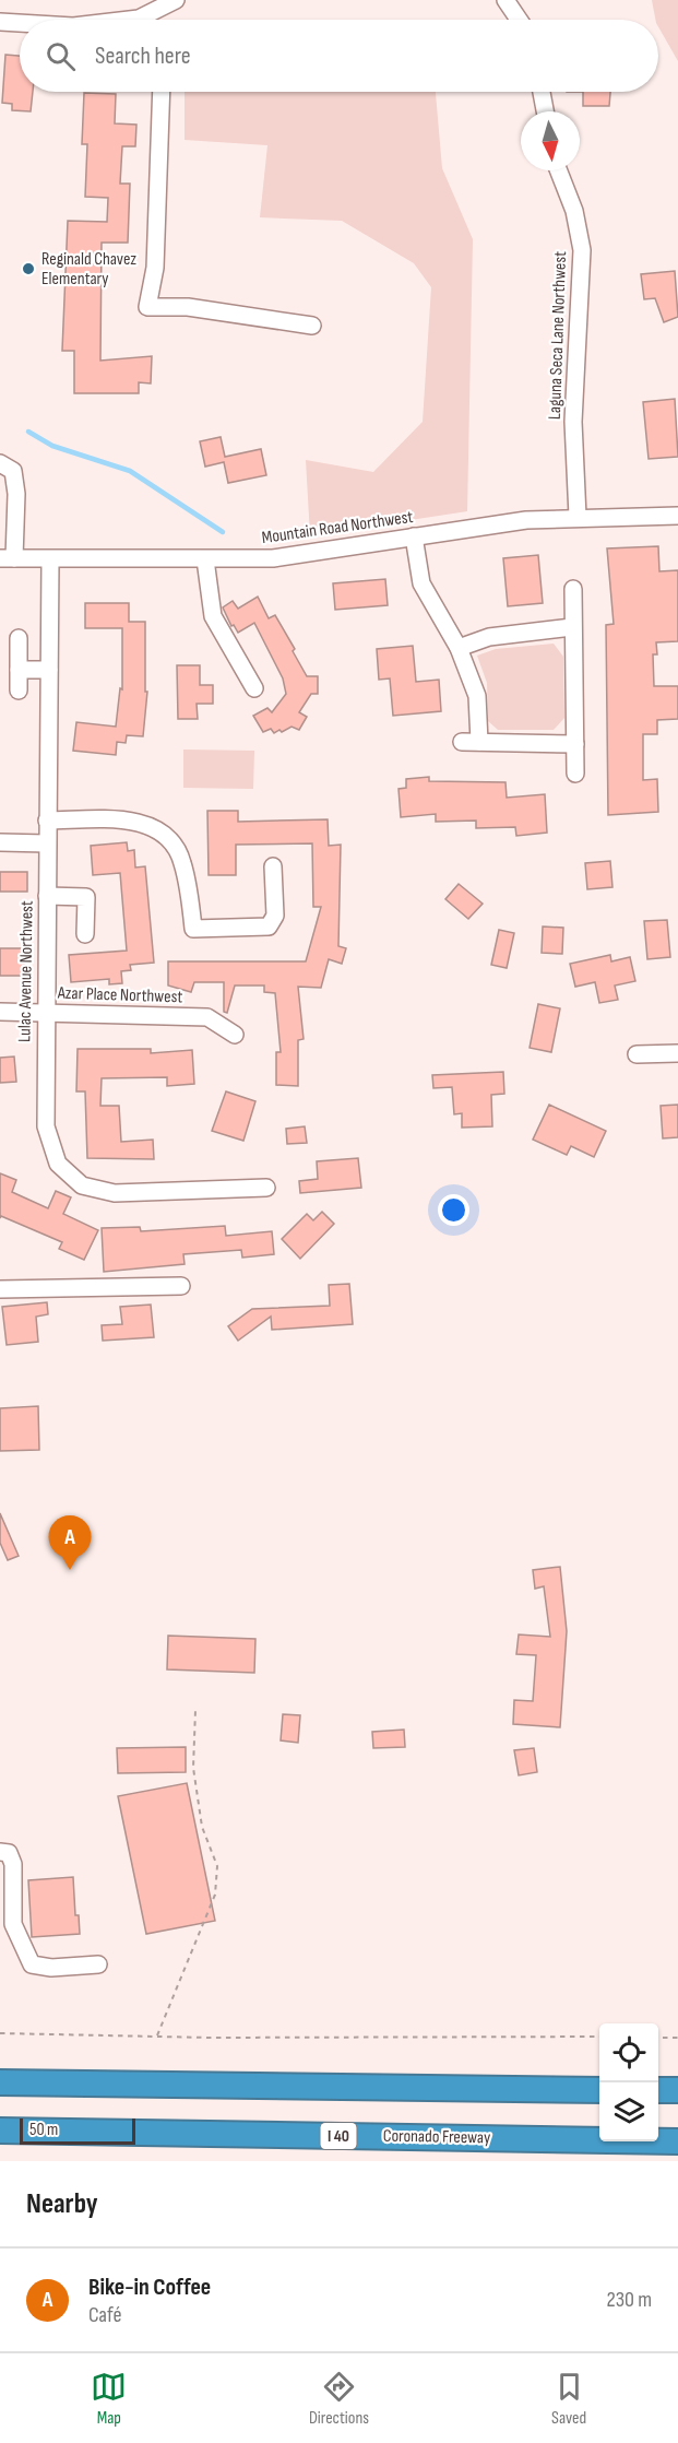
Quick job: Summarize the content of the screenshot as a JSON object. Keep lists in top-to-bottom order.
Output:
{
  "streets": {
    "highway": ["I 40", "Coronado Freeway"],
    "street": [
      "Laguna Seca Lane Northwest",
      "Mountain Road Northwest",
      "Lulac Avenue Northwest",
      "Azar Place Northwest"
    ]
  },
  "crossings": [
    ["Laguna Seca Lane Northwest", "Mountain Road Northwest"],
    ["Mountain Road Northwest", "Lulac Avenue Northwest"],
    ["Lulac Avenue Northwest", "Azar Place Northwest"]
  ],
  "places": ["Reginald Chavez Elementary"],
  "scale_bar": "50 m",
  "north": "bottom",
  "page": {
    "search": "Search here",
    "pins": "A",
    "scale": "50 m",
    "heading": "Nearby",
    "list": [
      {
        "mark": "A",
        "name": "Bike-in Coffee",
        "note": "Café",
        "value": "230 m"
      }
    ],
    "nav": ["Map", "Directions", "Saved"]
  }
}
